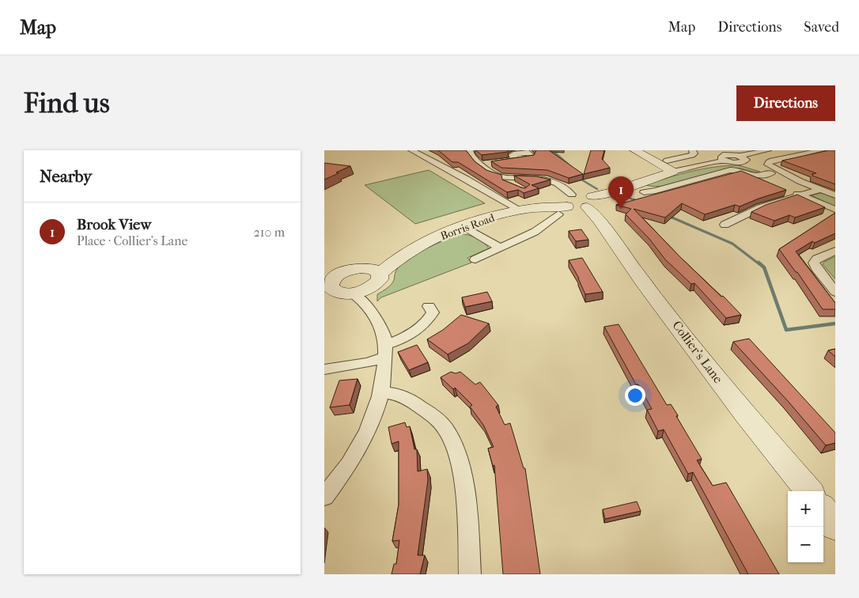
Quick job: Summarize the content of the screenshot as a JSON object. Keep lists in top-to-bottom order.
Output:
{
  "streets": {
    "street": ["Borris Road", "Collier's Lane"]
  },
  "crossings": [
    ["Borris Road", "Collier's Lane"]
  ],
  "page": {
    "header": "Map",
    "nav": ["Map", "Directions", "Saved"],
    "buttons": "Directions",
    "title": "Find us",
    "heading": "Nearby",
    "pins": "1",
    "list": [
      {
        "mark": "1",
        "name": "Brook View",
        "note": "Place · Collier's Lane",
        "value": "210 m"
      }
    ],
    "map_buttons": ["+", "−"]
  }
}
